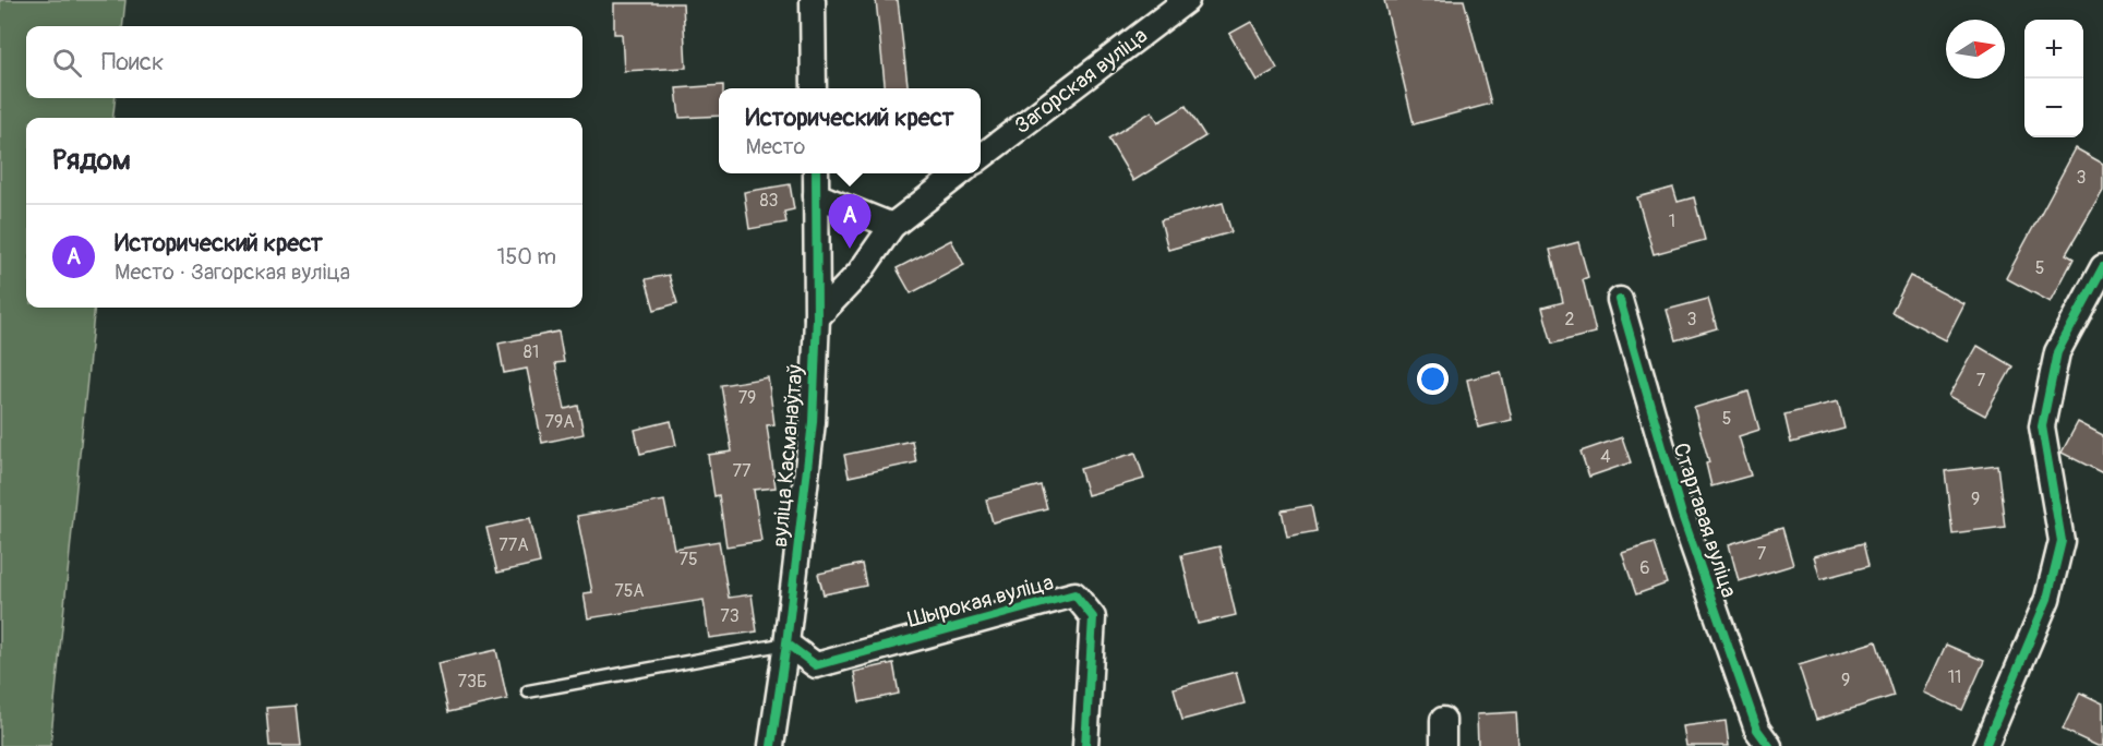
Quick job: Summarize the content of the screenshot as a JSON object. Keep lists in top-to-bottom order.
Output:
{
  "streets": {
    "street": [
      "Загорская вуліца",
      "вуліца Касманаўтаў",
      "Стартавая вуліца",
      "Шырокая вуліца"
    ]
  },
  "crossings": [
    ["вуліца Касманаўтаў", "Шырокая вуліца"]
  ],
  "house_numbers": [
    "3",
    "83",
    "1",
    "5",
    "2",
    "3",
    "81",
    "7",
    "79",
    "5",
    "79А",
    "4",
    "77",
    "9",
    "77А",
    "7",
    "75",
    "6",
    "75А",
    "73",
    "11",
    "9",
    "73Б"
  ],
  "north": "right",
  "page": {
    "map_buttons": ["+", "−"],
    "search": "Поиск",
    "popup": ["Исторический крест", "Место"],
    "heading": "Рядом",
    "pins": "A",
    "list": [
      {
        "mark": "A",
        "name": "Исторический крест",
        "note": "Место · Загорская вуліца",
        "value": "150 m"
      }
    ]
  }
}
